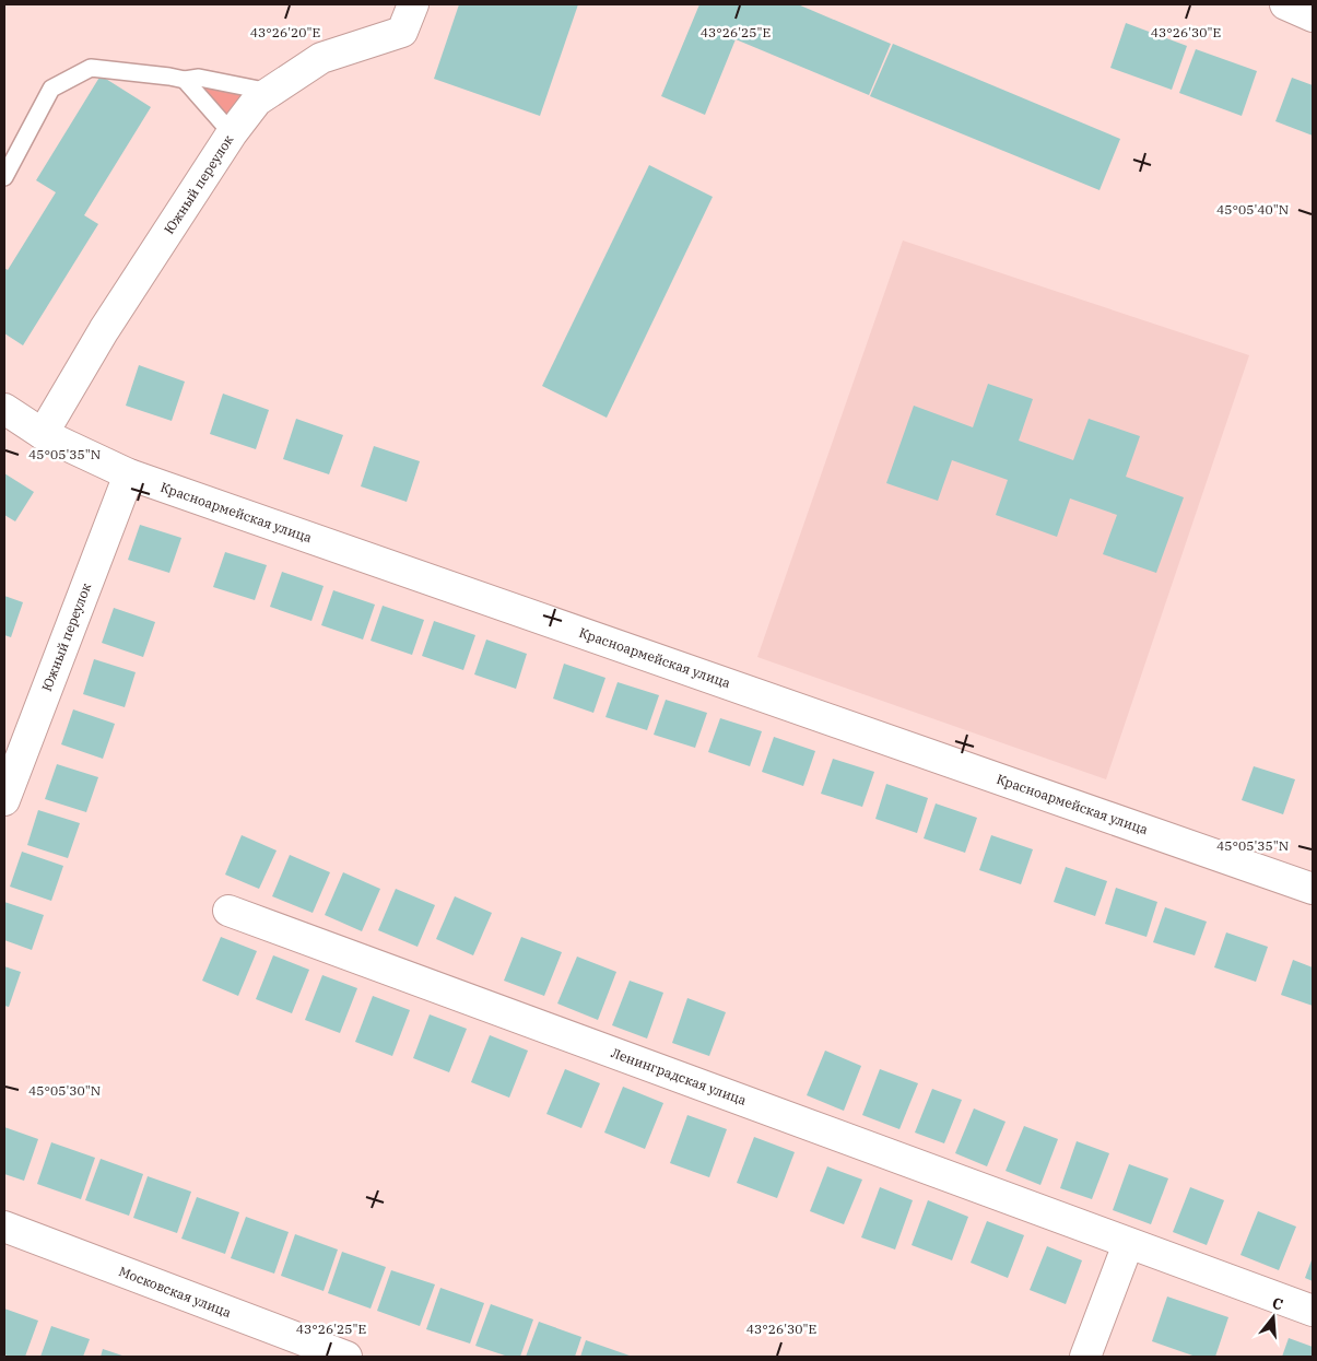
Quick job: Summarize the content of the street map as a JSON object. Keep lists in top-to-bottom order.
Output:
{
  "streets": {
    "street": [
      "Южный переулок",
      "Красноармейская улица",
      "Ленинградская улица",
      "Московская улица"
    ]
  },
  "crossings": [
    ["Южный переулок", "Красноармейская улица"]
  ],
  "north": "top",
  "coordinates": [
    "43°26'20\"E",
    "43°26'25\"E",
    "43°26'30\"E",
    "45°05'40\"N",
    "45°05'35\"N",
    "45°05'30\"N"
  ]
}
